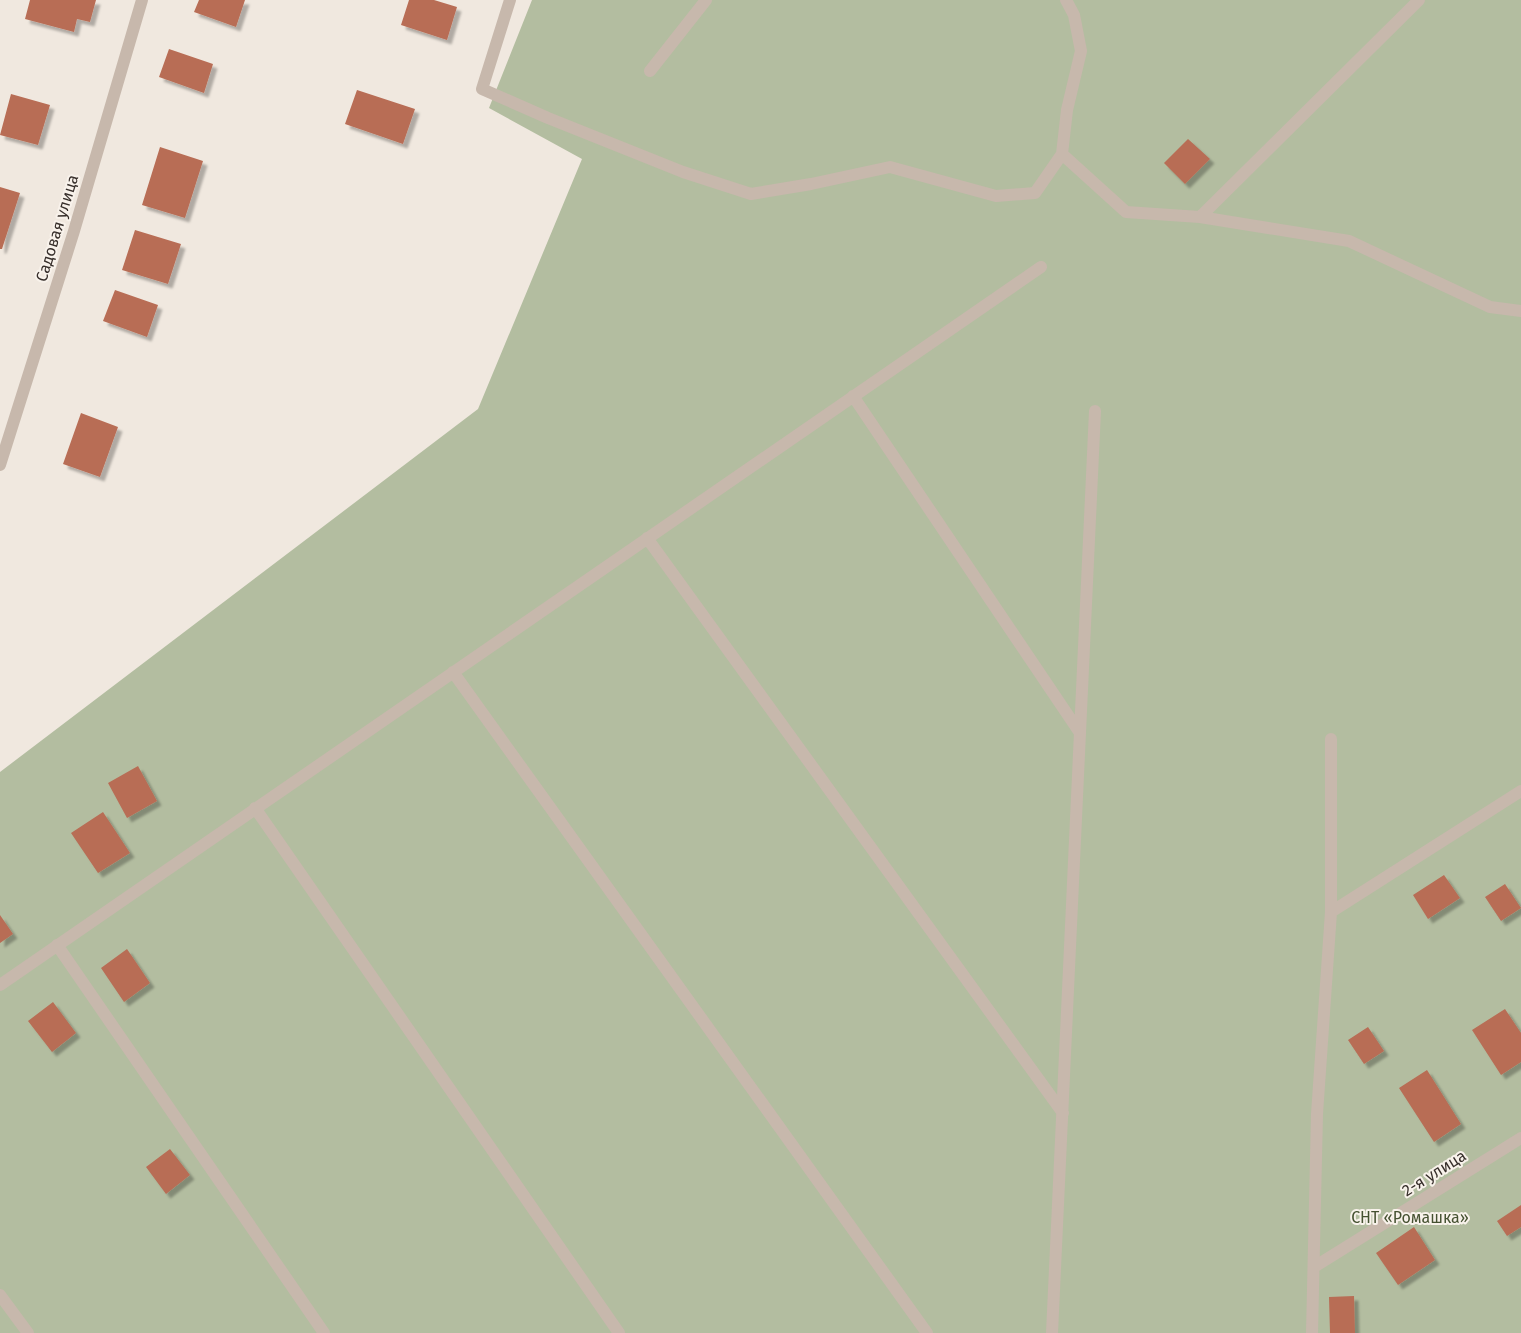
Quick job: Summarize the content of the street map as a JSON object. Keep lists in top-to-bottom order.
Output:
{
  "streets": {
    "street": ["Садовая улица", "2-я улица"]
  },
  "parks": ["СНТ «Ромашка»"]
}
